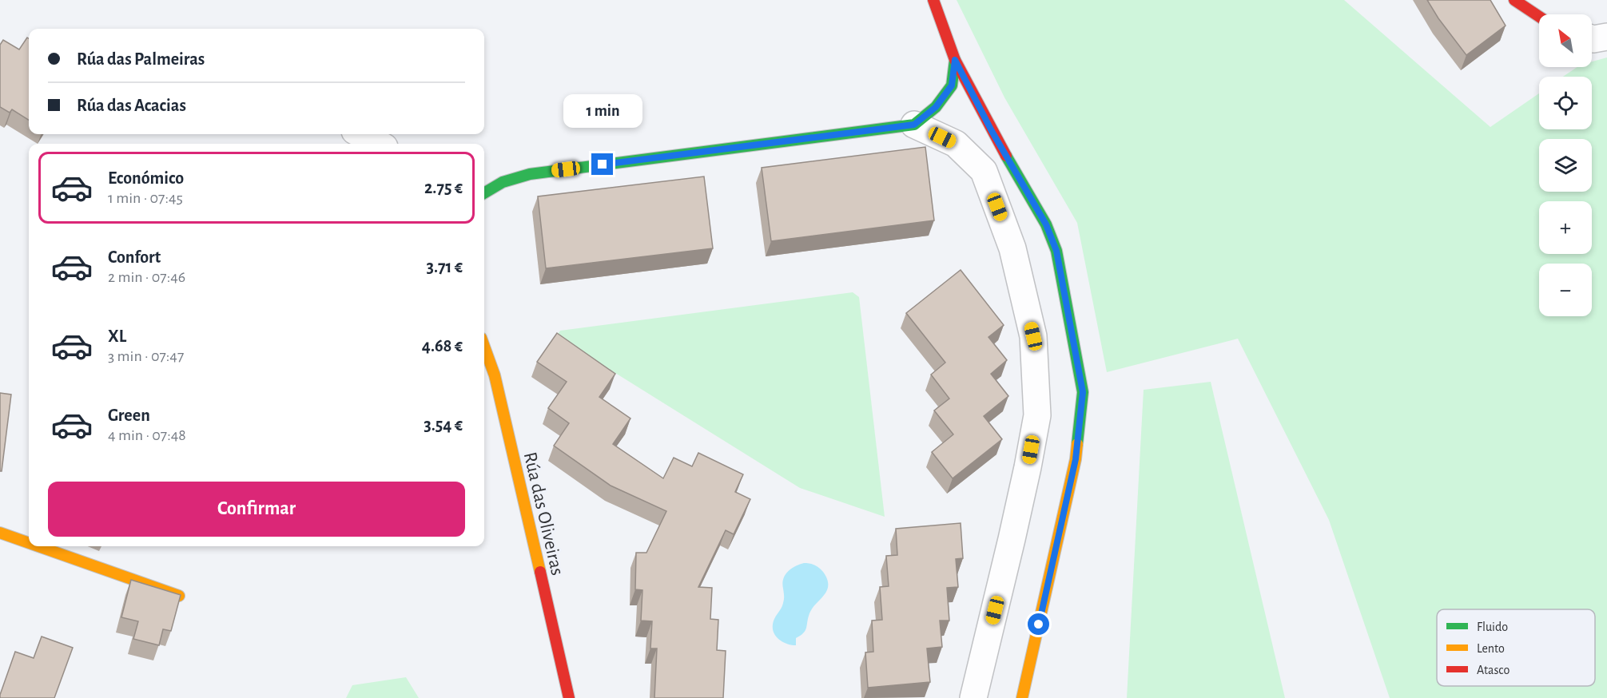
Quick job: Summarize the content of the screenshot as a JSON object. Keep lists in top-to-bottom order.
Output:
{
  "streets": {
    "street": ["Rúa das Oliveiras"]
  },
  "legend": ["Fluido", "Lento", "Atasco"],
  "north": "top left",
  "page": {
    "map_buttons": ["+", "−"],
    "banner": ["Rúa das Palmeiras", "Rúa das Acacias"],
    "bubble": "1 min",
    "list": [
      {
        "name": "Económico",
        "note": "1 min · 07:45",
        "value": "2.75 €"
      },
      {
        "name": "Confort",
        "note": "2 min · 07:46",
        "value": "3.71 €"
      },
      {
        "name": "XL",
        "note": "3 min · 07:47",
        "value": "4.68 €"
      },
      {
        "name": "Green",
        "note": "4 min · 07:48",
        "value": "3.54 €"
      }
    ],
    "buttons": "Confirmar"
  }
}
